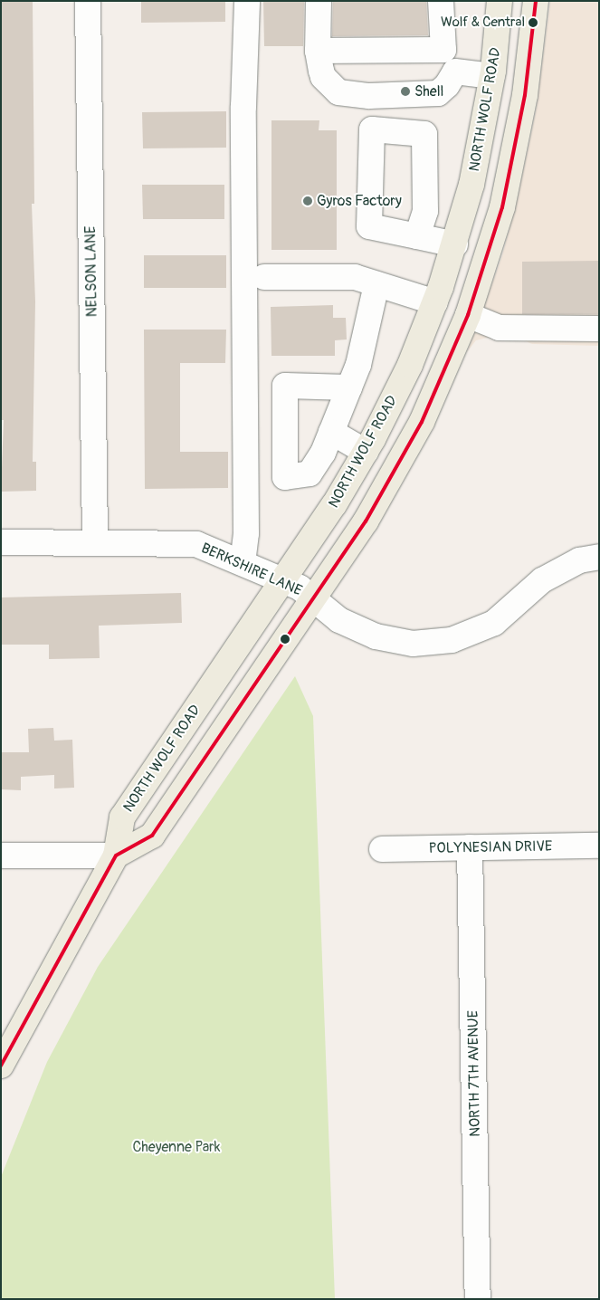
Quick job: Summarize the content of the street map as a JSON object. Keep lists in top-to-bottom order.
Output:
{
  "streets": {
    "main road": ["NORTH WOLF ROAD"],
    "street": [
      "NELSON LANE",
      "BERKSHIRE LANE",
      "POLYNESIAN DRIVE",
      "NORTH 7TH AVENUE"
    ]
  },
  "crossings": [
    ["NORTH WOLF ROAD", "BERKSHIRE LANE"],
    ["NELSON LANE", "BERKSHIRE LANE"],
    ["POLYNESIAN DRIVE", "NORTH 7TH AVENUE"]
  ],
  "parks": ["Cheyenne Park"],
  "places": ["Wolf & Central", "Shell", "Gyros Factory"]
}
